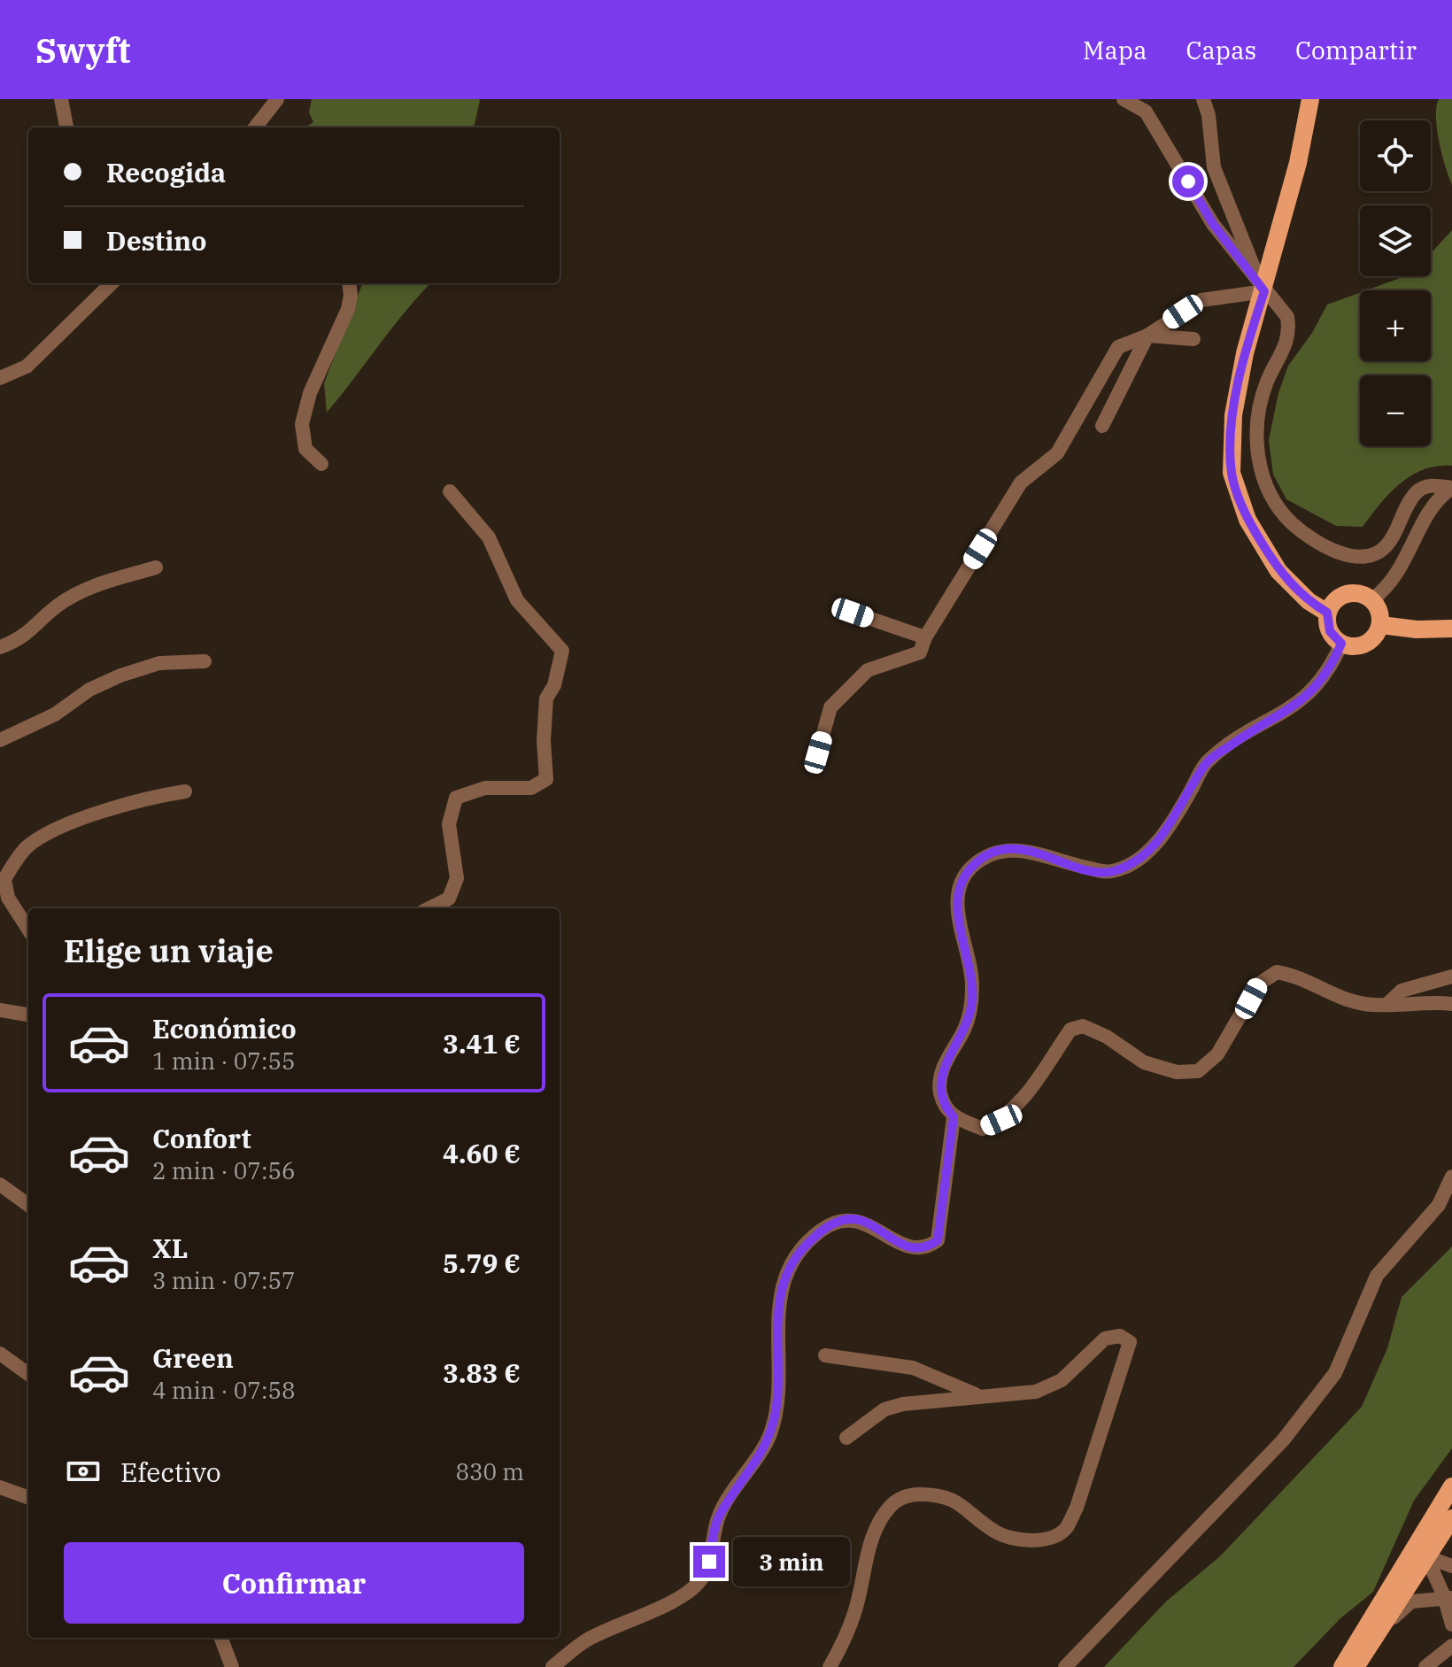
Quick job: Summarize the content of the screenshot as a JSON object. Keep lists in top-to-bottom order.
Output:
{
  "page": {
    "header": "Swyft",
    "nav": ["Mapa", "Capas", "Compartir"],
    "map_buttons": ["+", "−"],
    "banner": ["Recogida", "Destino"],
    "heading": "Elige un viaje",
    "list": [
      {
        "name": "Económico",
        "note": "1 min · 07:55",
        "value": "3.41 €"
      },
      {
        "name": "Confort",
        "note": "2 min · 07:56",
        "value": "4.60 €"
      },
      {
        "name": "XL",
        "note": "3 min · 07:57",
        "value": "5.79 €"
      },
      {
        "name": "Green",
        "note": "4 min · 07:58",
        "value": "3.83 €"
      }
    ],
    "pay": ["Efectivo", "830 m"],
    "buttons": "Confirmar",
    "bubble": "3 min"
  }
}
